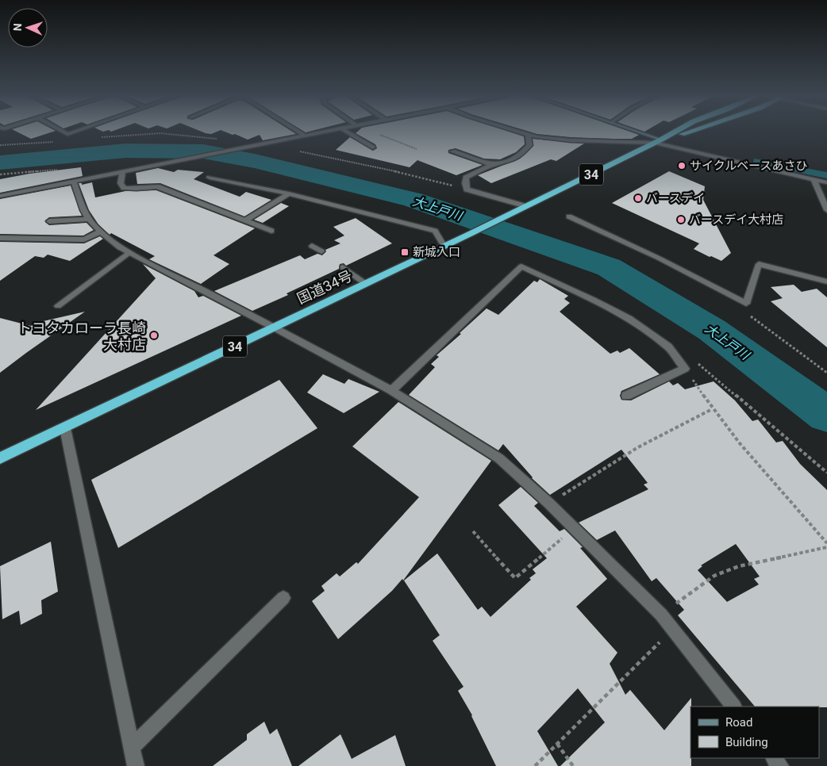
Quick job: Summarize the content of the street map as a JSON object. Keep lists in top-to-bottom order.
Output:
{
  "streets": {
    "highway": ["34", "国道34号"]
  },
  "water": ["大上戸川"],
  "places": {
    "other": [
      "サイクルベースあさひ",
      "バースデイ",
      "バースデイ大村店",
      "トヨタカローラ長崎 大村店"
    ],
    "transit": ["新城入口"]
  },
  "legend": ["Road", "Building"],
  "north": "left"
}
